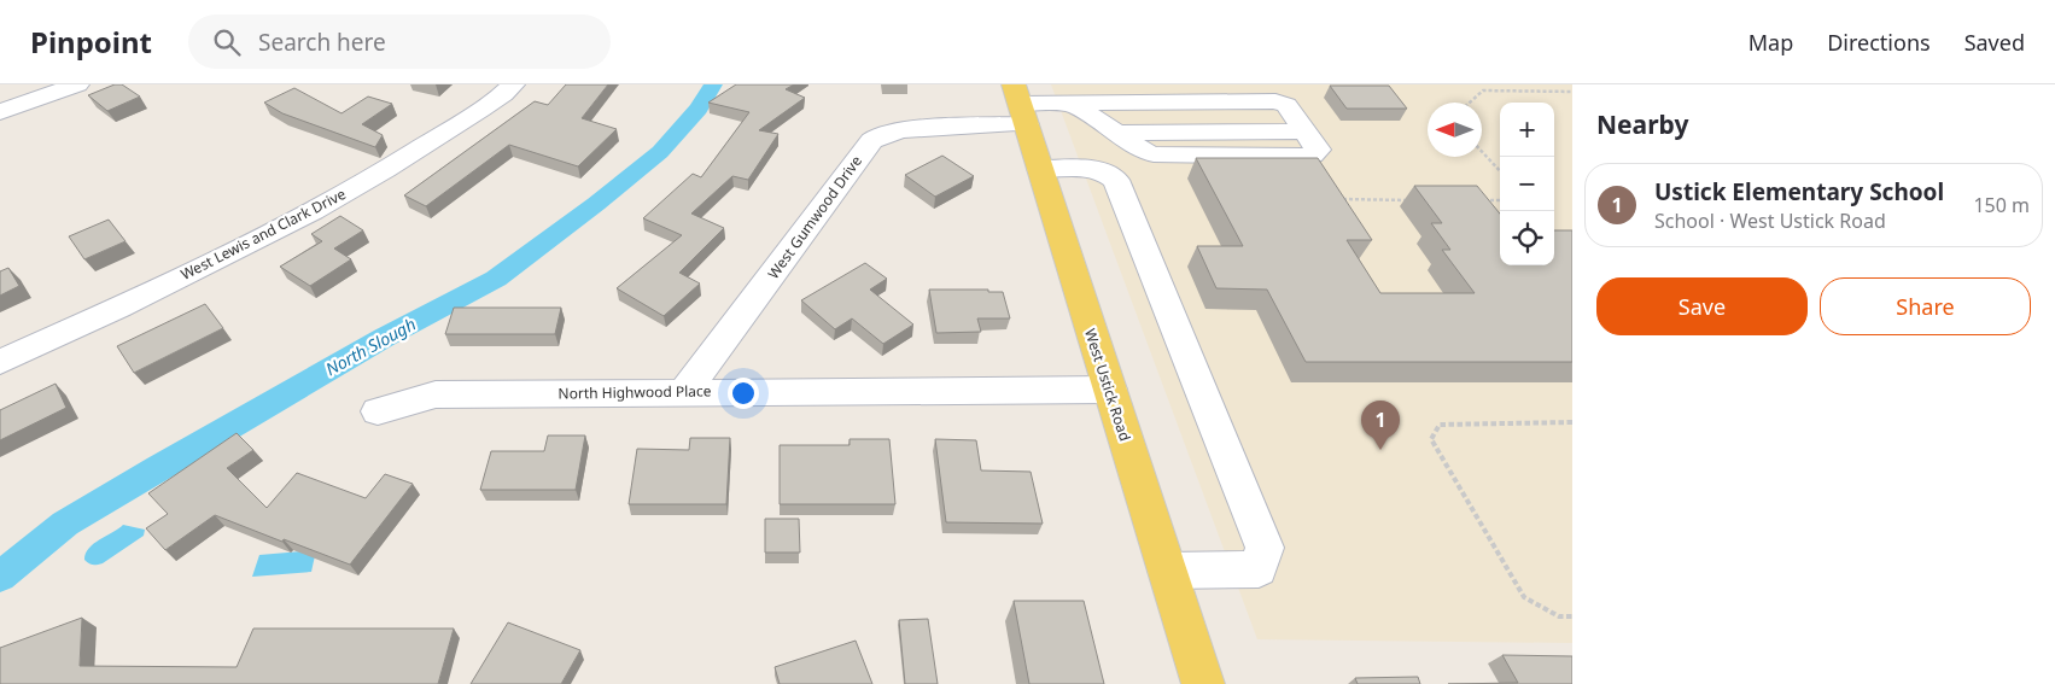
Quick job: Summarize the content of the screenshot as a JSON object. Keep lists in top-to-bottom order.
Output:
{
  "streets": {
    "main road": ["West Ustick Road"],
    "street": ["West Gumwood Drive", "West Lewis and Clark Drive", "North Highwood Place"]
  },
  "crossings": [
    ["West Gumwood Drive", "West Ustick Road"],
    ["West Gumwood Drive", "North Highwood Place"],
    ["West Ustick Road", "North Highwood Place"]
  ],
  "water": ["North Slough"],
  "north": "left",
  "page": {
    "header": "Pinpoint",
    "search": "Search here",
    "nav": ["Map", "Directions", "Saved"],
    "heading": "Nearby",
    "map_buttons": ["+", "−"],
    "list": [
      {
        "mark": "1",
        "name": "Ustick Elementary School",
        "note": "School · West Ustick Road",
        "value": "150 m"
      }
    ],
    "buttons": ["Save", "Share"],
    "pins": "1"
  }
}
